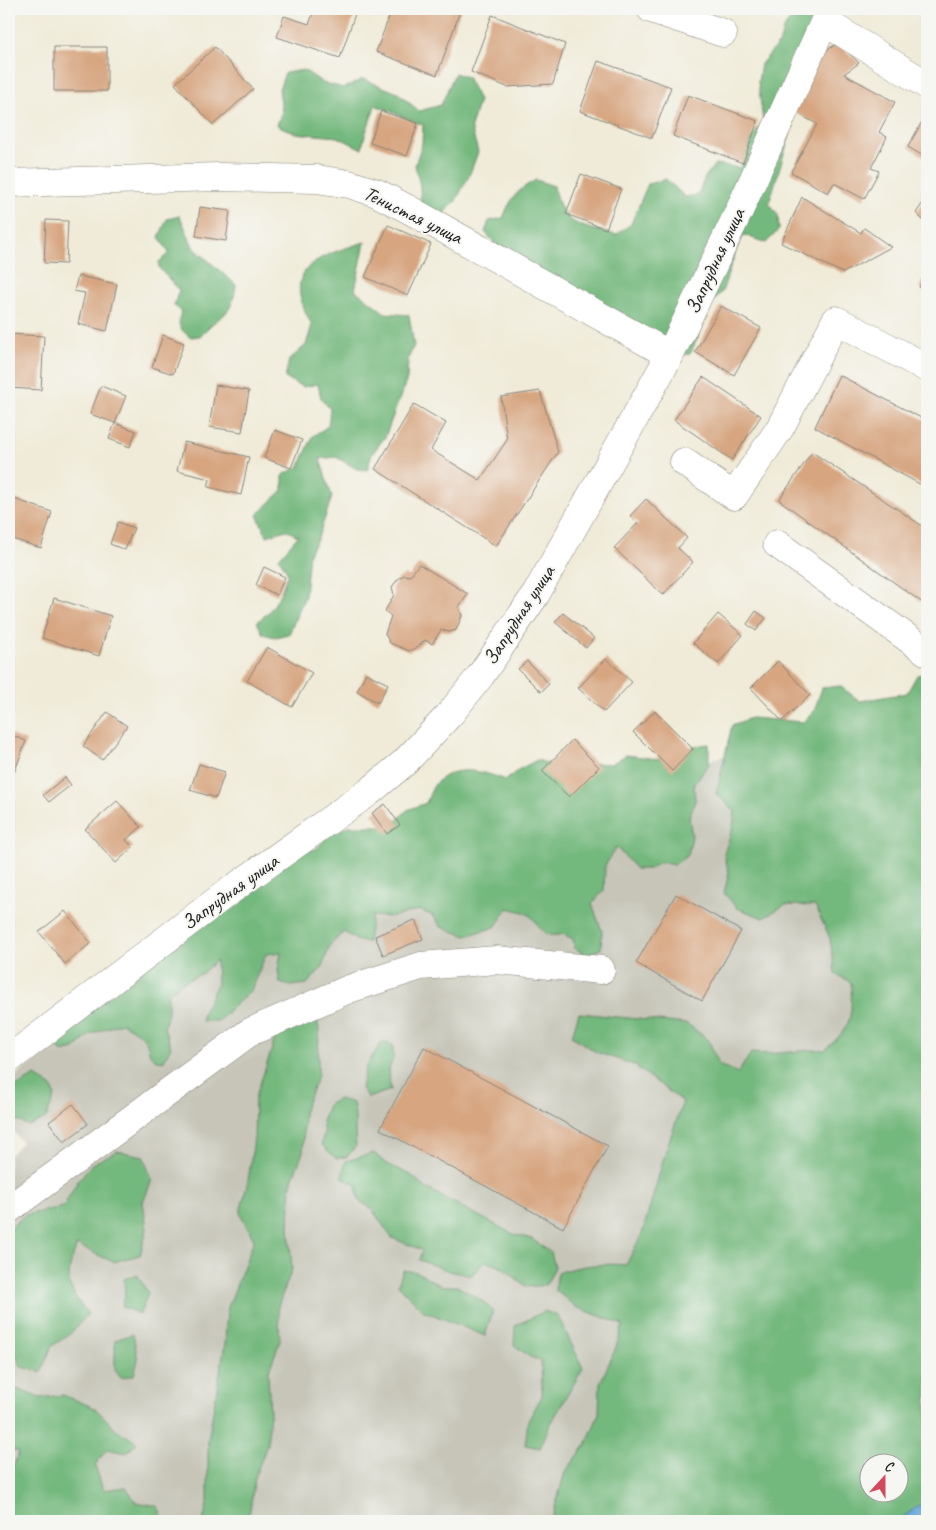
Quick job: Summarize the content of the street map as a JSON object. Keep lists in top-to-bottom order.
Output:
{
  "streets": {
    "street": ["Тенистая улица", "Запрудная улица"]
  },
  "crossings": [
    ["Тенистая улица", "Запрудная улица"]
  ],
  "north": "top"
}
